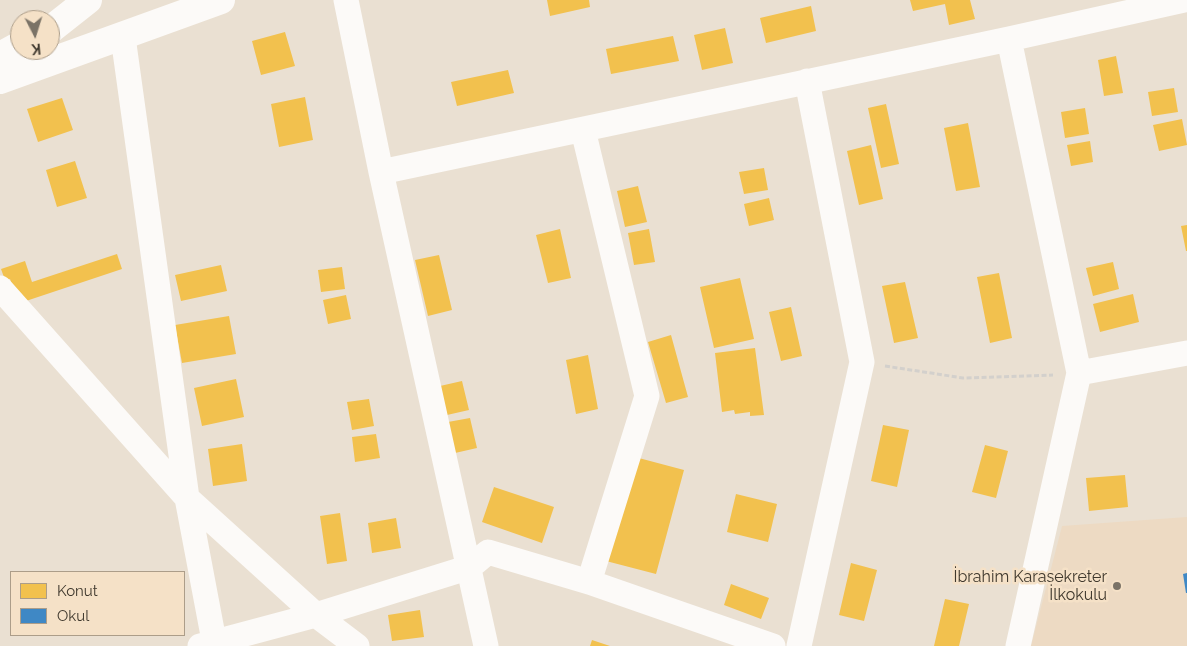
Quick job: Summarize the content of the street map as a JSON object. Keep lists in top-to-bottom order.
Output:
{
  "places": ["İbrahim Karasekreter İlkokulu"],
  "legend": ["Konut", "Okul"],
  "north": "bottom"
}
